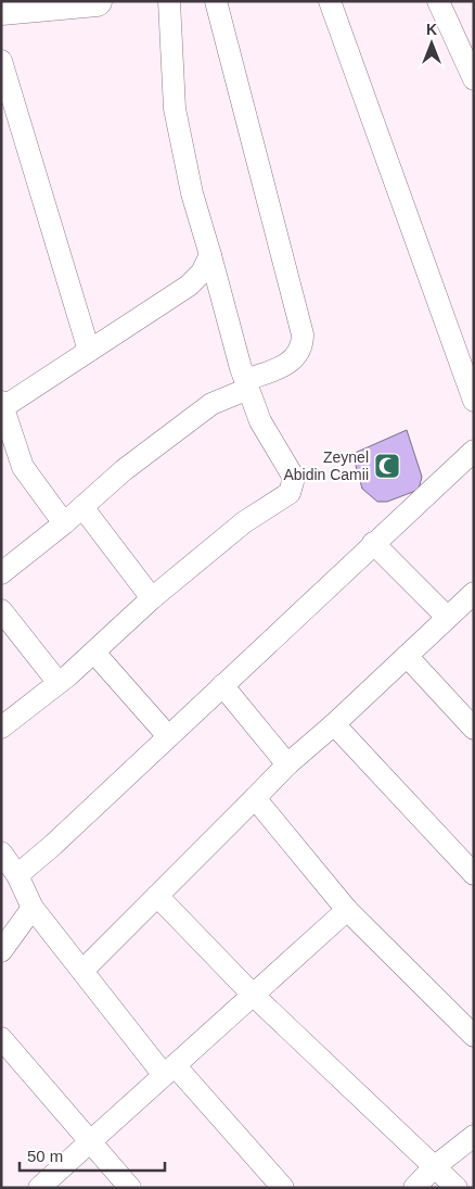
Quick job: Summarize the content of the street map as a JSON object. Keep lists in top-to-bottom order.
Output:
{
  "places": {
    "mosque": ["Zeynel Abidin Camii"]
  },
  "scale_bar": "50 m",
  "north": "top"
}
